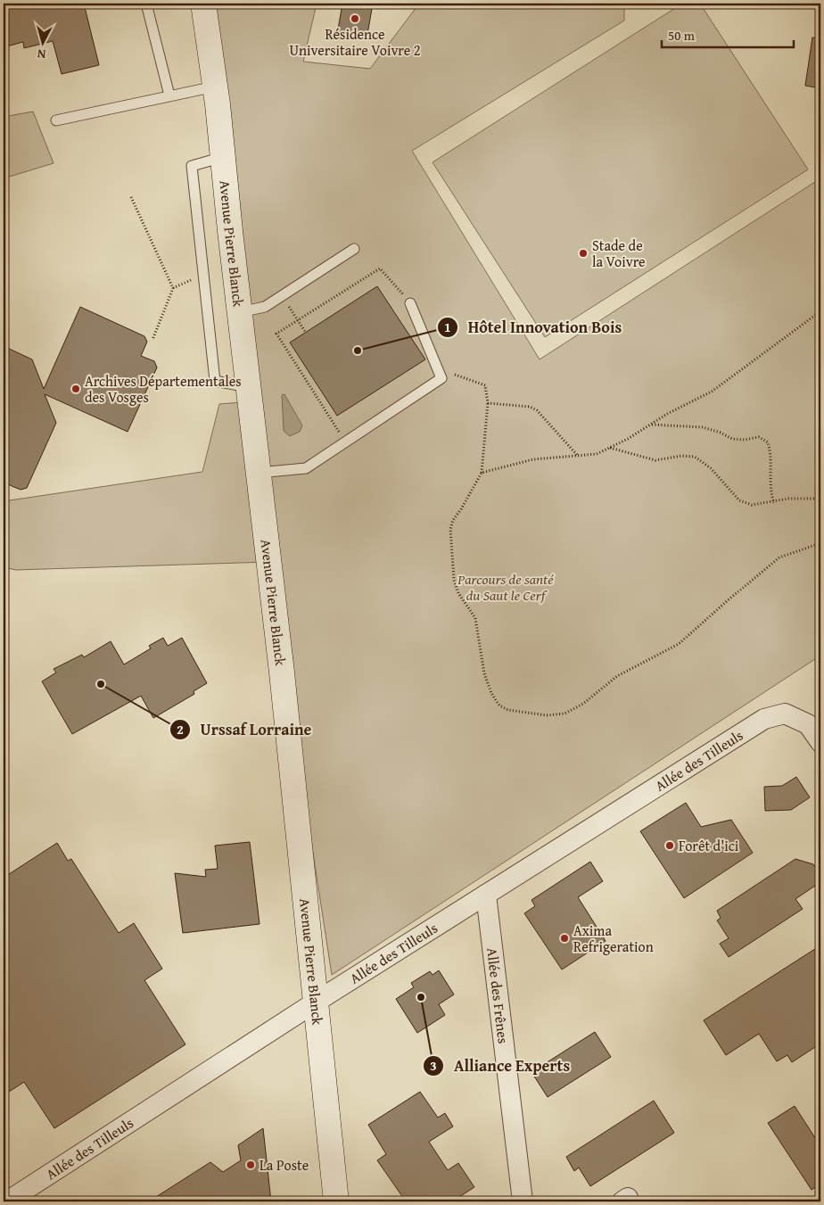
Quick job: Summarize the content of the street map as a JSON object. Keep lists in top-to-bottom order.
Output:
{
  "streets": {
    "street": ["Avenue Pierre Blanck", "Allée des Tilleuls", "Allée des Frênes"]
  },
  "crossings": [
    ["Avenue Pierre Blanck", "Allée des Tilleuls"],
    ["Allée des Tilleuls", "Allée des Frênes"]
  ],
  "parks": ["Parcours de santé du Saut le Cerf"],
  "places": [
    "Résidence Universitaire Voivre 2",
    "Stade de la Voivre",
    "Hôtel Innovation Bois",
    "Archives Départementales des Vosges",
    "Urssaf Lorraine",
    "Forêt d'ici",
    "Axima Refrigeration",
    "Alliance Experts",
    "La Poste"
  ],
  "scale_bar": "50 m",
  "north": "bottom"
}
